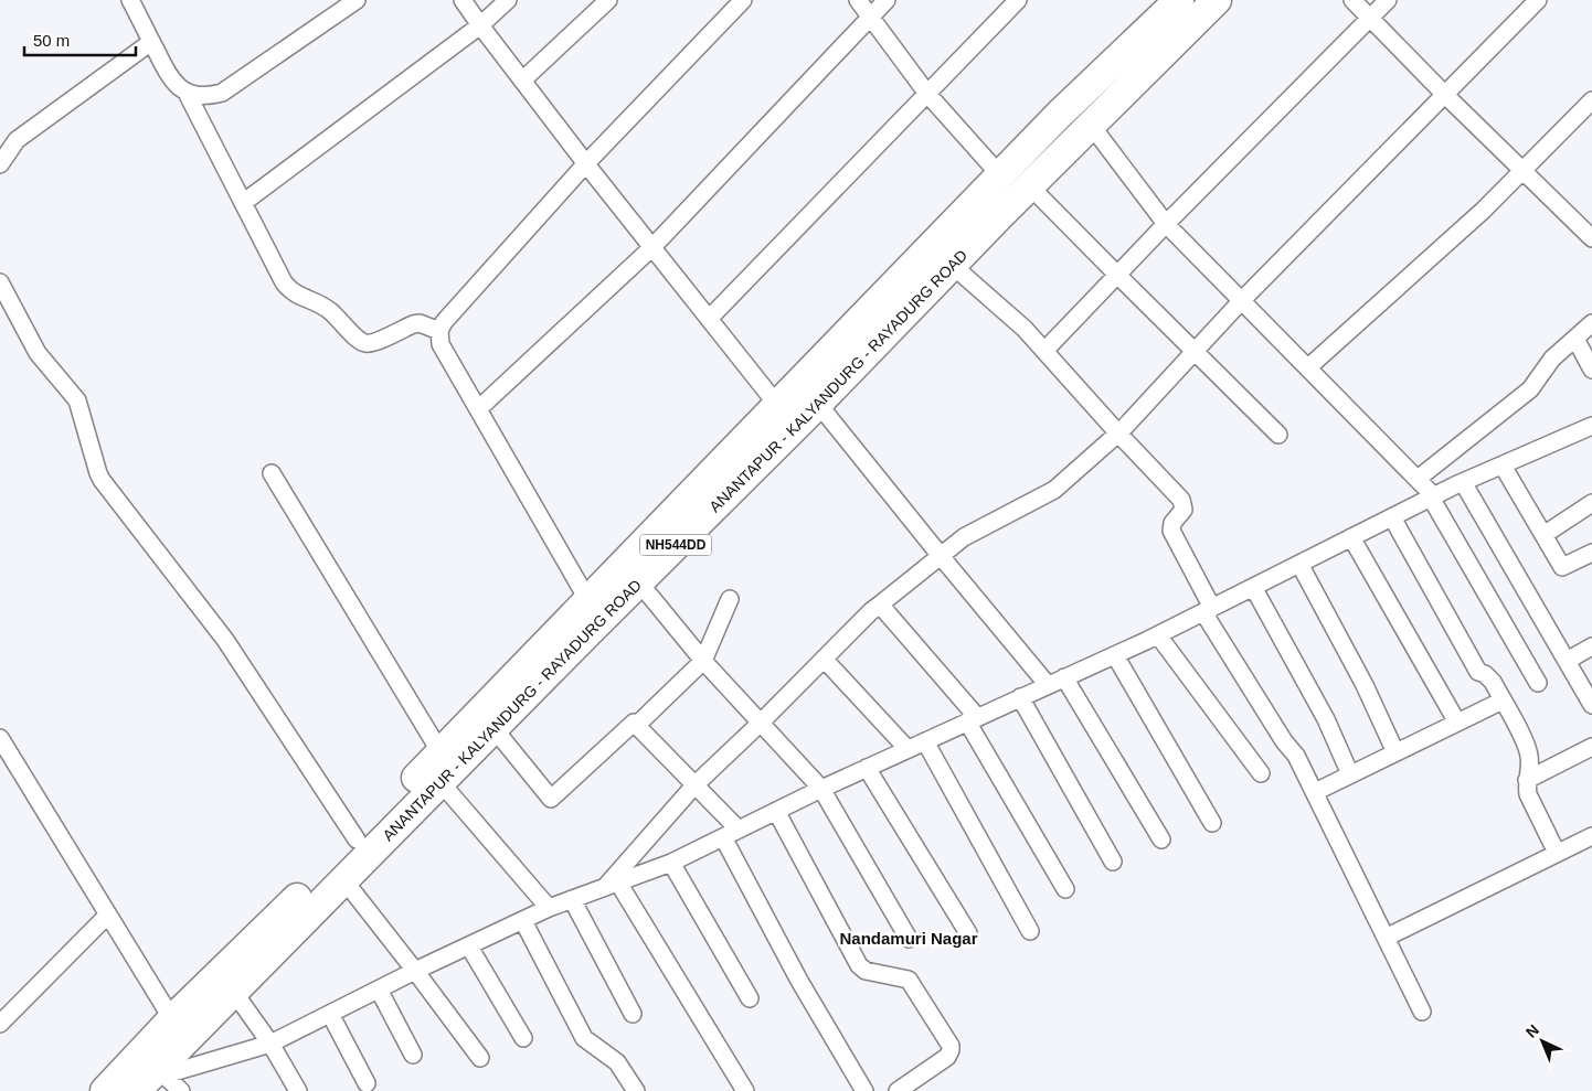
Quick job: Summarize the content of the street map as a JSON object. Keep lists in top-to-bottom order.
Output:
{
  "streets": {
    "highway": ["ANANTAPUR - KALYANDURG - RAYADURG ROAD", "NH544DD"]
  },
  "districts": ["Nandamuri Nagar"],
  "scale_bar": "50 m",
  "north": "top left"
}
